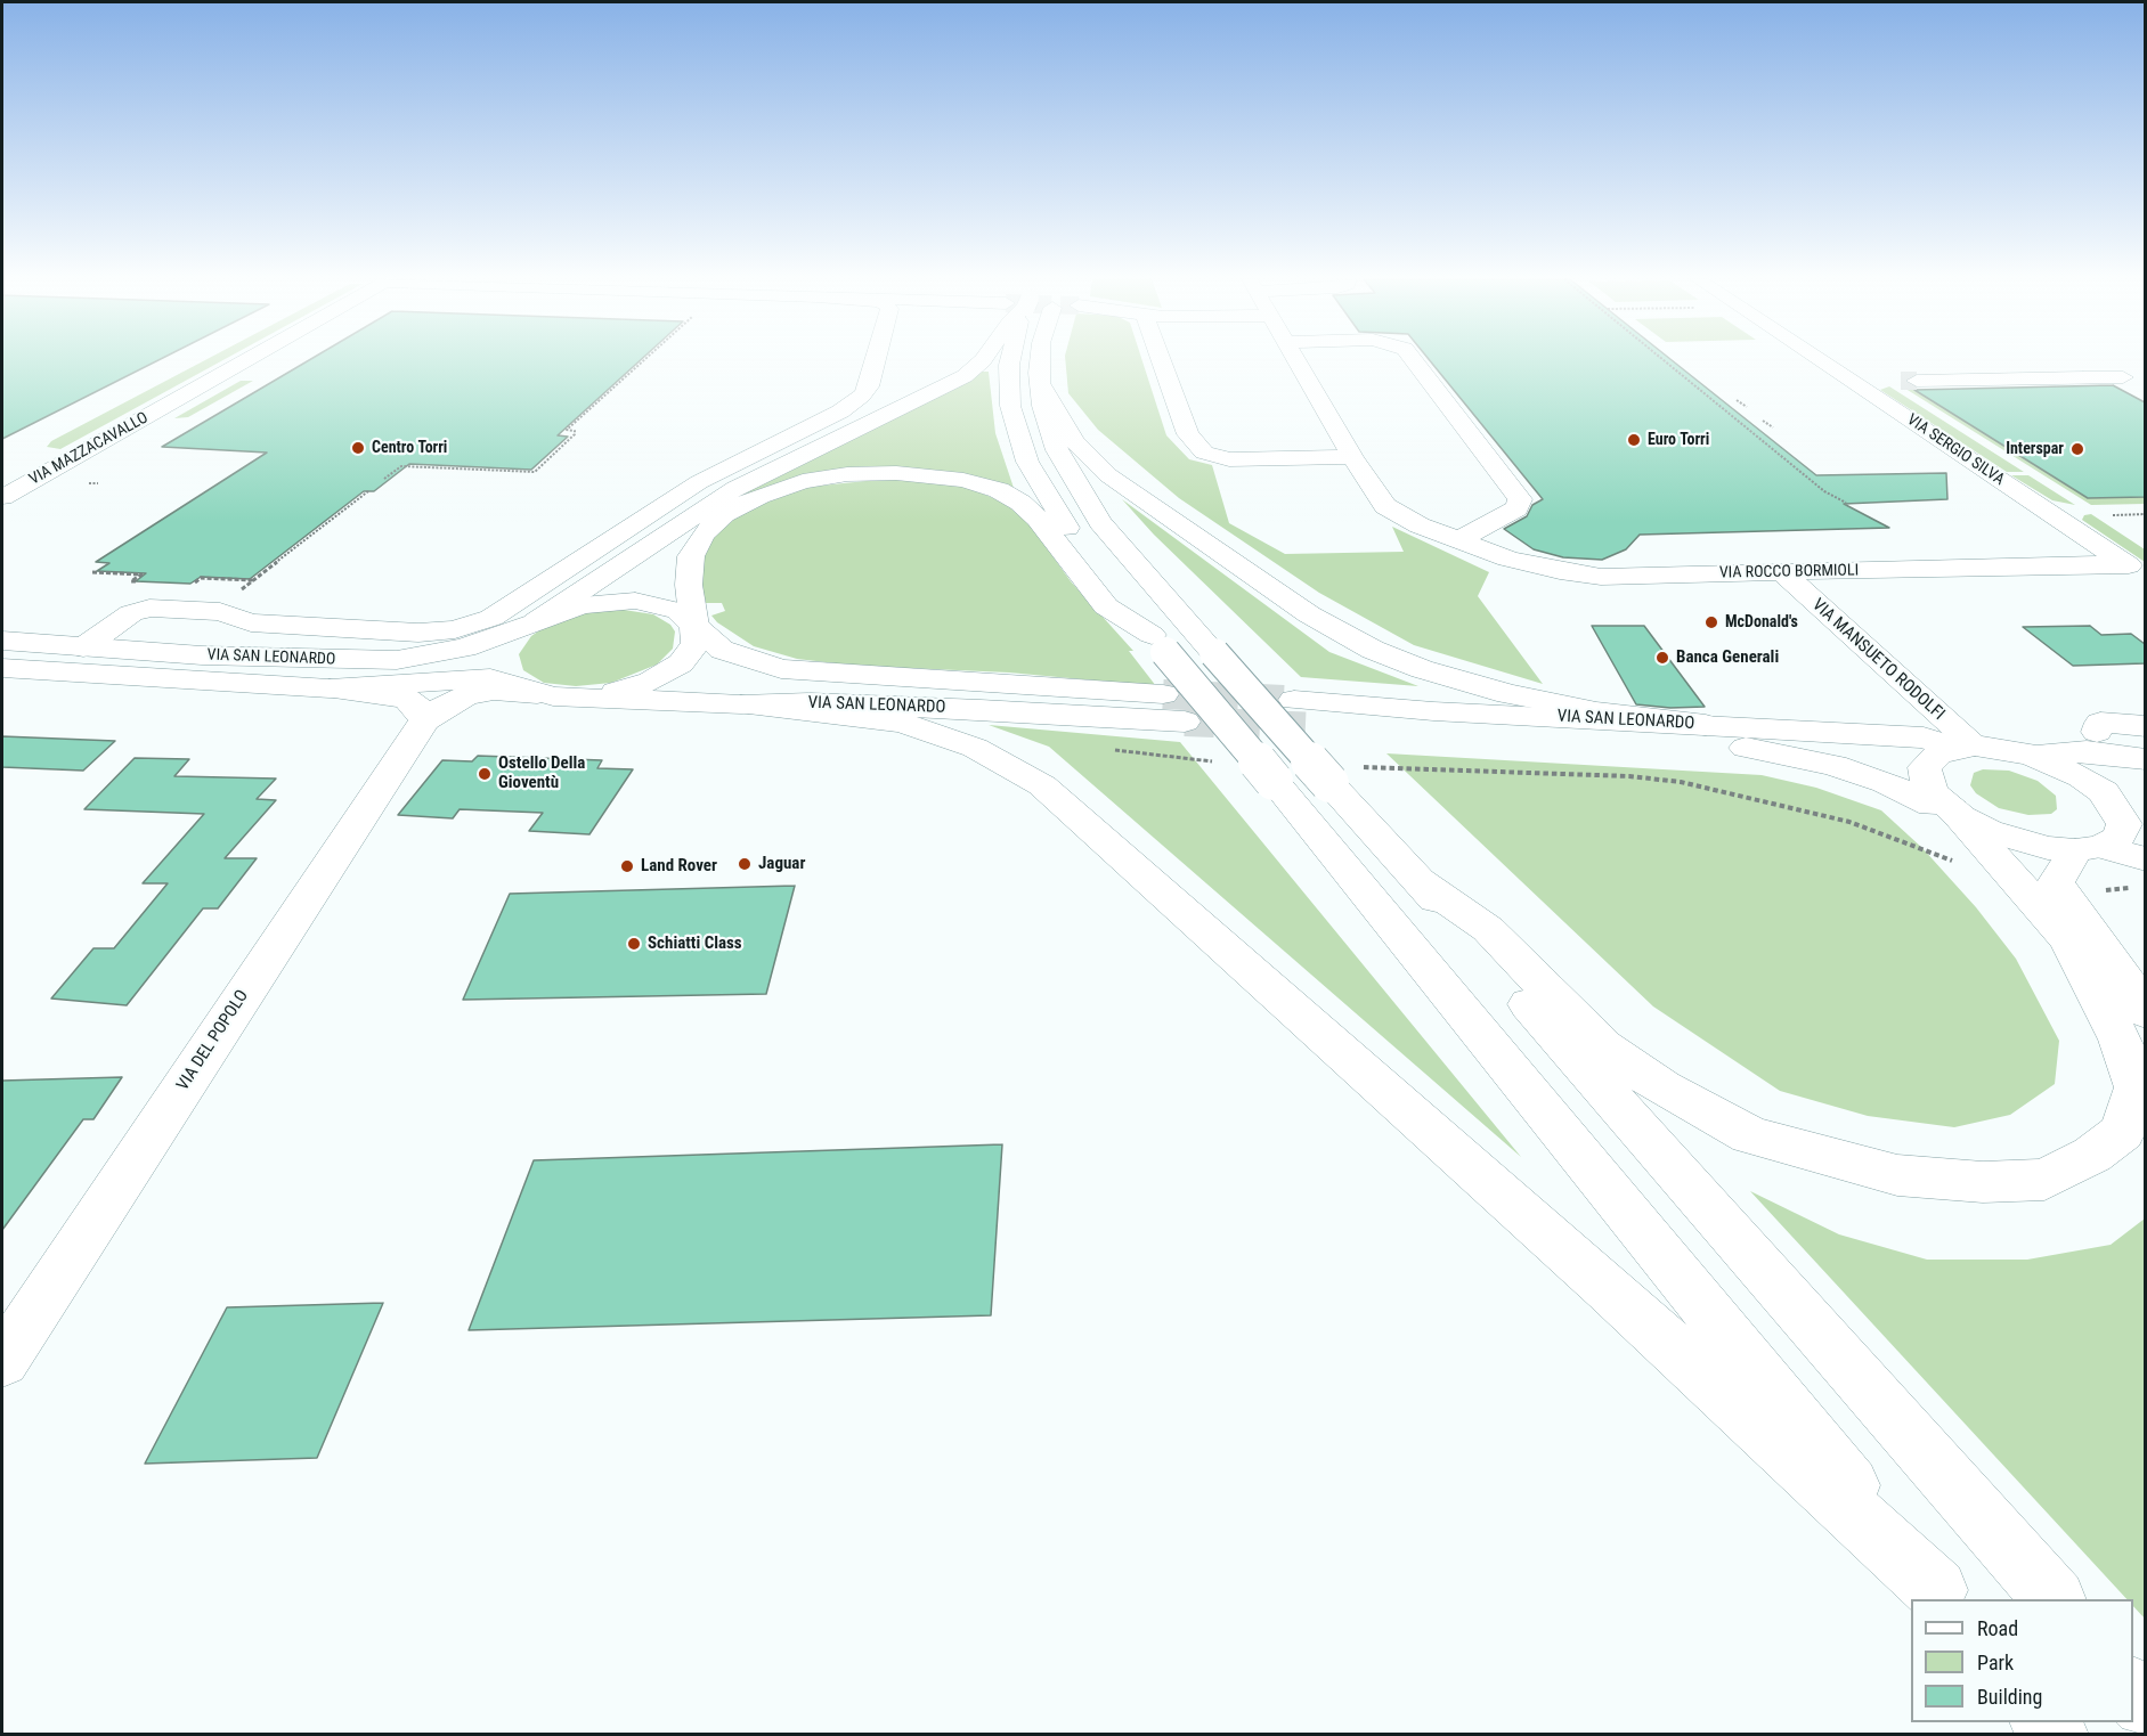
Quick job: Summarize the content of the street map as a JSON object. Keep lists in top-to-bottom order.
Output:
{
  "streets": {
    "main road": [
      "VIA MAZZACAVALLO",
      "VIA SERGIO SILVA",
      "VIA ROCCO BORMIOLI",
      "VIA SAN LEONARDO",
      "VIA MANSUETO RODOLFI",
      "VIA DEL POPOLO"
    ]
  },
  "crossings": [
    ["VIA SERGIO SILVA", "VIA ROCCO BORMIOLI"],
    ["VIA ROCCO BORMIOLI", "VIA MANSUETO RODOLFI"],
    ["VIA SAN LEONARDO", "VIA MANSUETO RODOLFI"],
    ["VIA SAN LEONARDO", "VIA DEL POPOLO"]
  ],
  "places": [
    "Euro Torri",
    "Centro Torri",
    "Interspar",
    "McDonald's",
    "Banca Generali",
    "Ostello Della Gioventù",
    "Jaguar",
    "Land Rover",
    "Schiatti Class"
  ],
  "legend": ["Road", "Park", "Building"]
}
